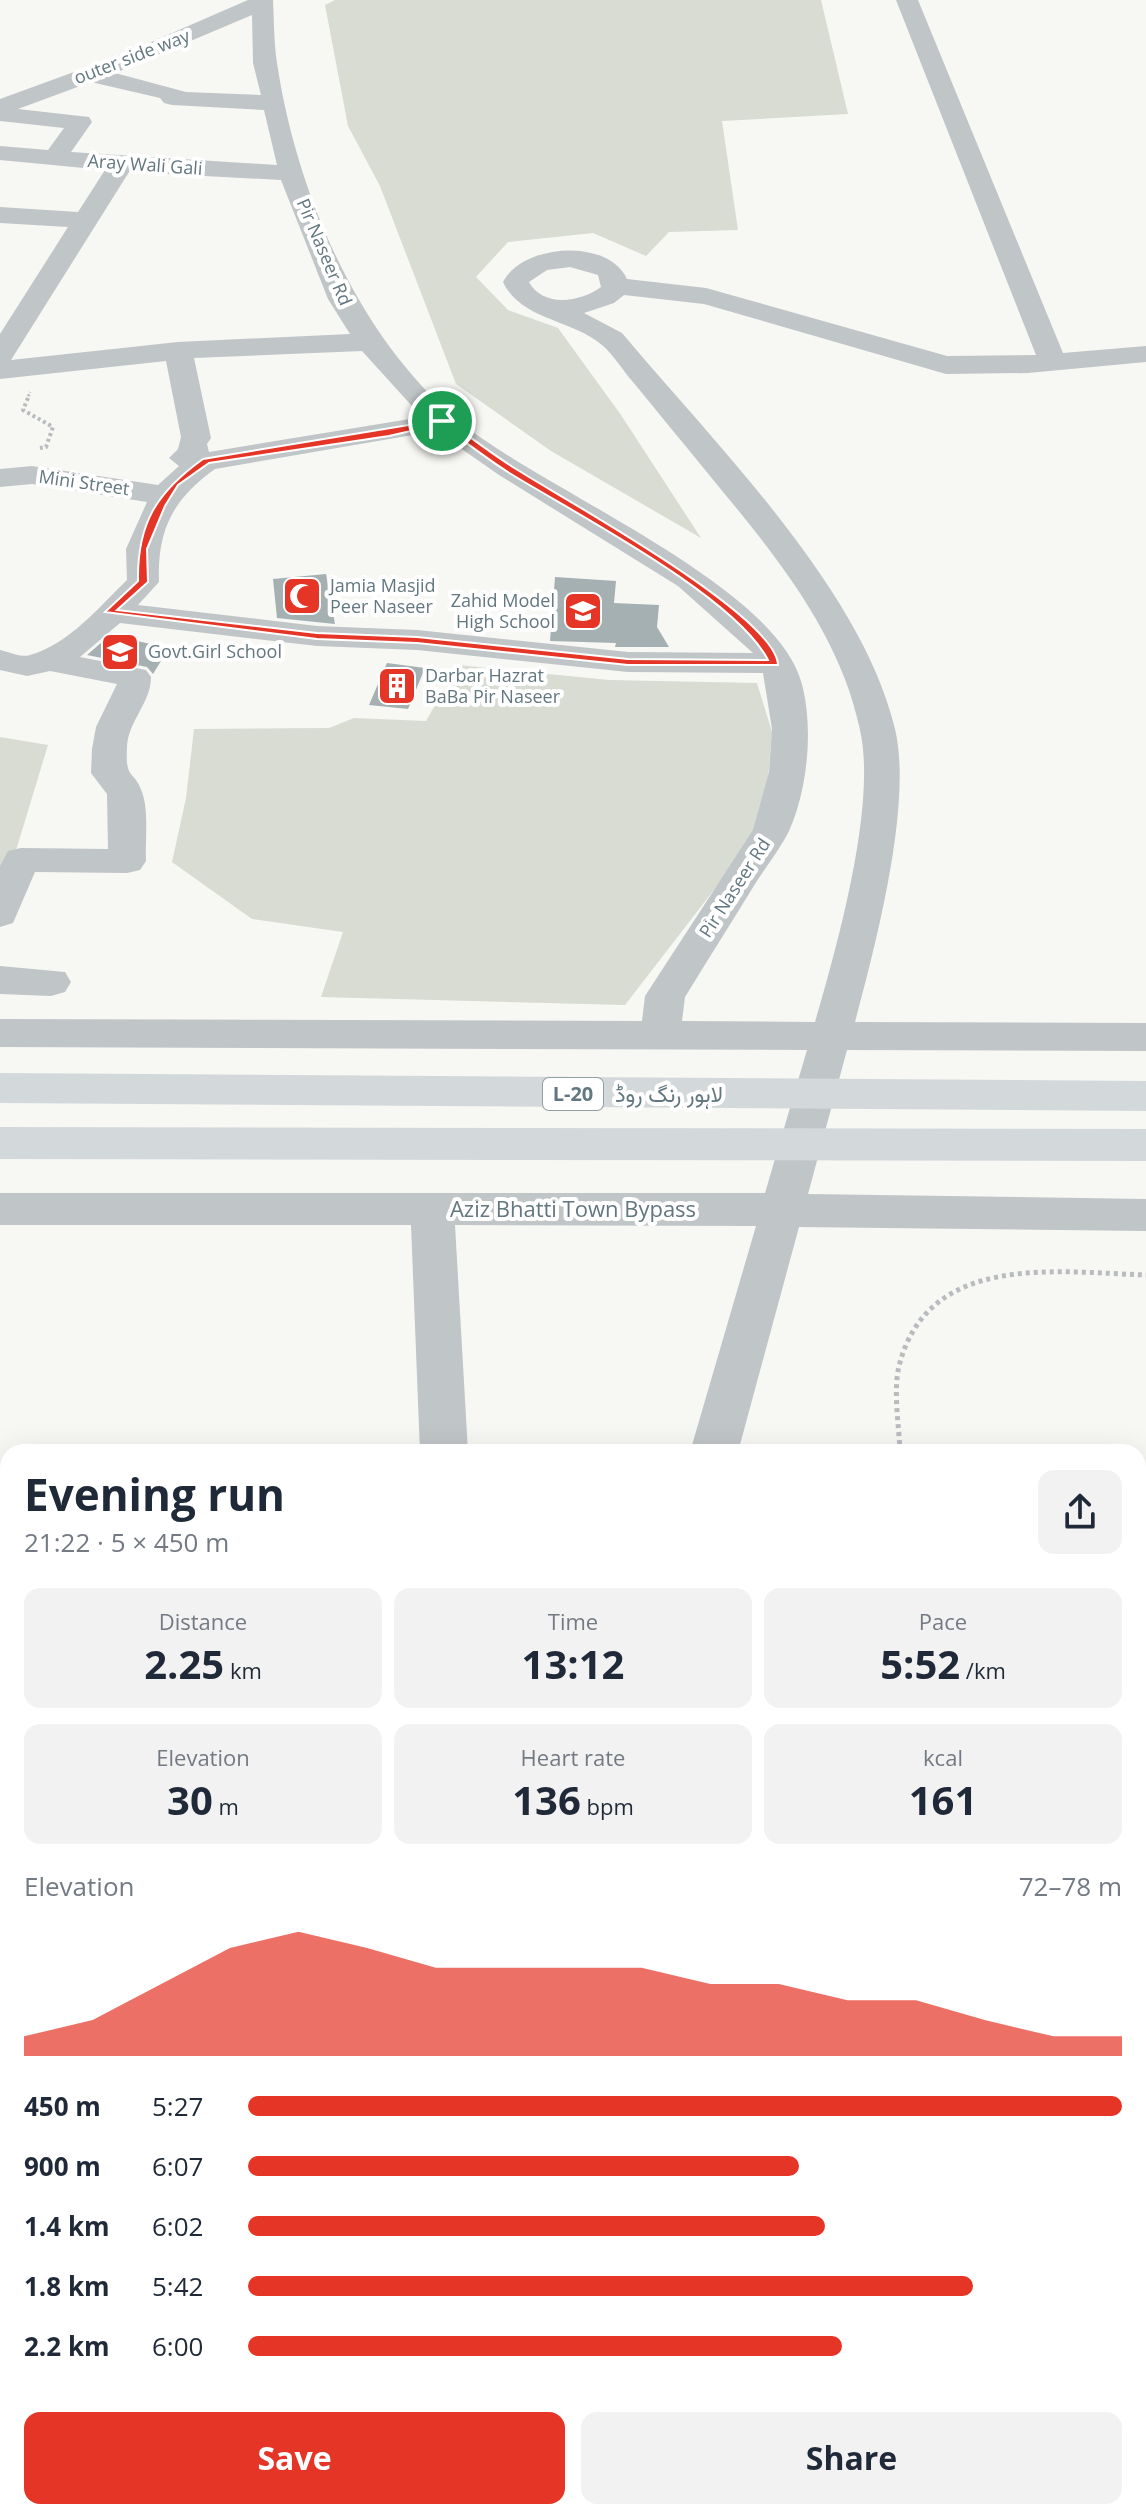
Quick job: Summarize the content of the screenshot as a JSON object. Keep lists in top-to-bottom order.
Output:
{
  "streets": {
    "highway": ["L-20", "لاہور رنگ روڈ"],
    "street": [
      "outer side way",
      "Aray Wali Gali",
      "Pir Naseer Rd",
      "Mini Street",
      "Aziz Bhatti Town Bypass"
    ]
  },
  "crossings": [
    ["outer side way", "Pir Naseer Rd"],
    ["Aray Wali Gali", "Pir Naseer Rd"]
  ],
  "places": {
    "mosque": ["Jamia Masjid Peer Naseer"],
    "school or university": ["Zahid Model High School", "Govt.Girl School"],
    "building": ["Darbar Hazrat BaBa Pir Naseer"]
  },
  "page": {
    "heading": ["Evening run", "21:22 · 5 × 450 m"],
    "stats": [
      ["Distance", "2.25 km"],
      ["Time", "13:12"],
      ["Pace", "5:52 /km"],
      ["Elevation", "30 m"],
      ["Heart rate", "136 bpm"],
      ["kcal", "161"]
    ],
    "chart": ["Elevation", "72–78 m"],
    "list": [
      {
        "name": "450 m",
        "note": "5:27"
      },
      {
        "name": "900 m",
        "note": "6:07"
      },
      {
        "name": "1.4 km",
        "note": "6:02"
      },
      {
        "name": "1.8 km",
        "note": "5:42"
      },
      {
        "name": "2.2 km",
        "note": "6:00"
      }
    ],
    "buttons": ["Save", "Share"]
  }
}
